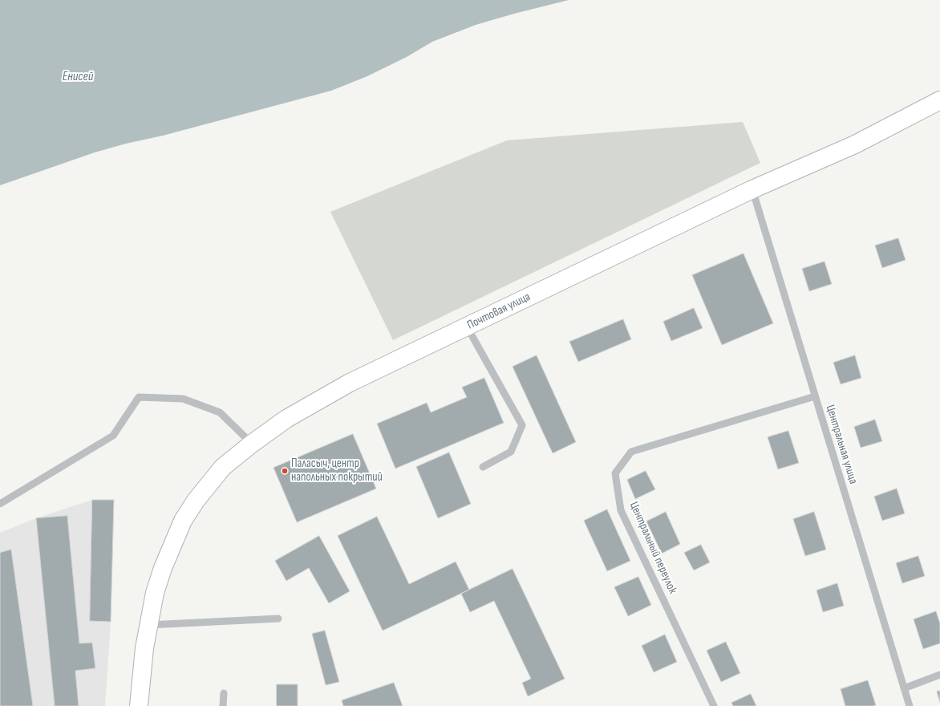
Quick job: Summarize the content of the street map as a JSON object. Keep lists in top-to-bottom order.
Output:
{
  "streets": {
    "main road": ["Почтовая улица"],
    "lane": ["Центральная улица", "Центральный переулок"]
  },
  "crossings": [
    ["Почтовая улица", "Центральная улица"],
    ["Центральная улица", "Центральный переулок"]
  ],
  "water": ["Енисей"],
  "places": ["Паласыч, центр напольных покрытий"]
}
